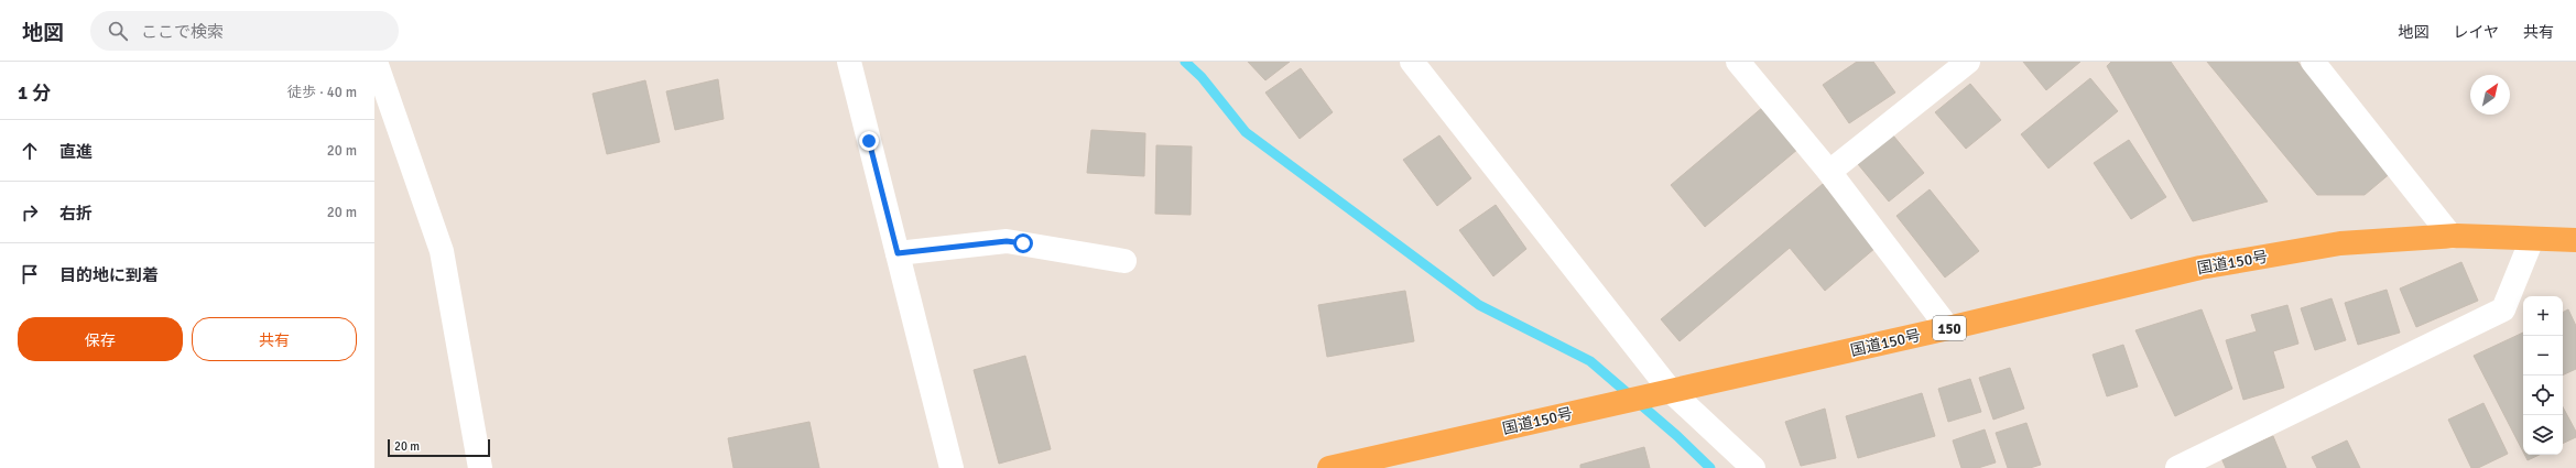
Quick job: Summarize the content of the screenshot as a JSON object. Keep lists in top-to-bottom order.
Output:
{
  "streets": {
    "highway": ["国道150号", "150"]
  },
  "scale_bar": "20 m",
  "north": "top right",
  "page": {
    "header": "地図",
    "search": "ここで検索",
    "nav": ["地図", "レイヤ", "共有"],
    "heading": ["1 分", "徒歩 · 40 m"],
    "list": [
      ["直進", "20 m"],
      ["右折", "20 m"],
      "目的地に到着"
    ],
    "map_buttons": ["+", "−"],
    "buttons": ["保存", "共有"],
    "scale": "20 m"
  }
}
